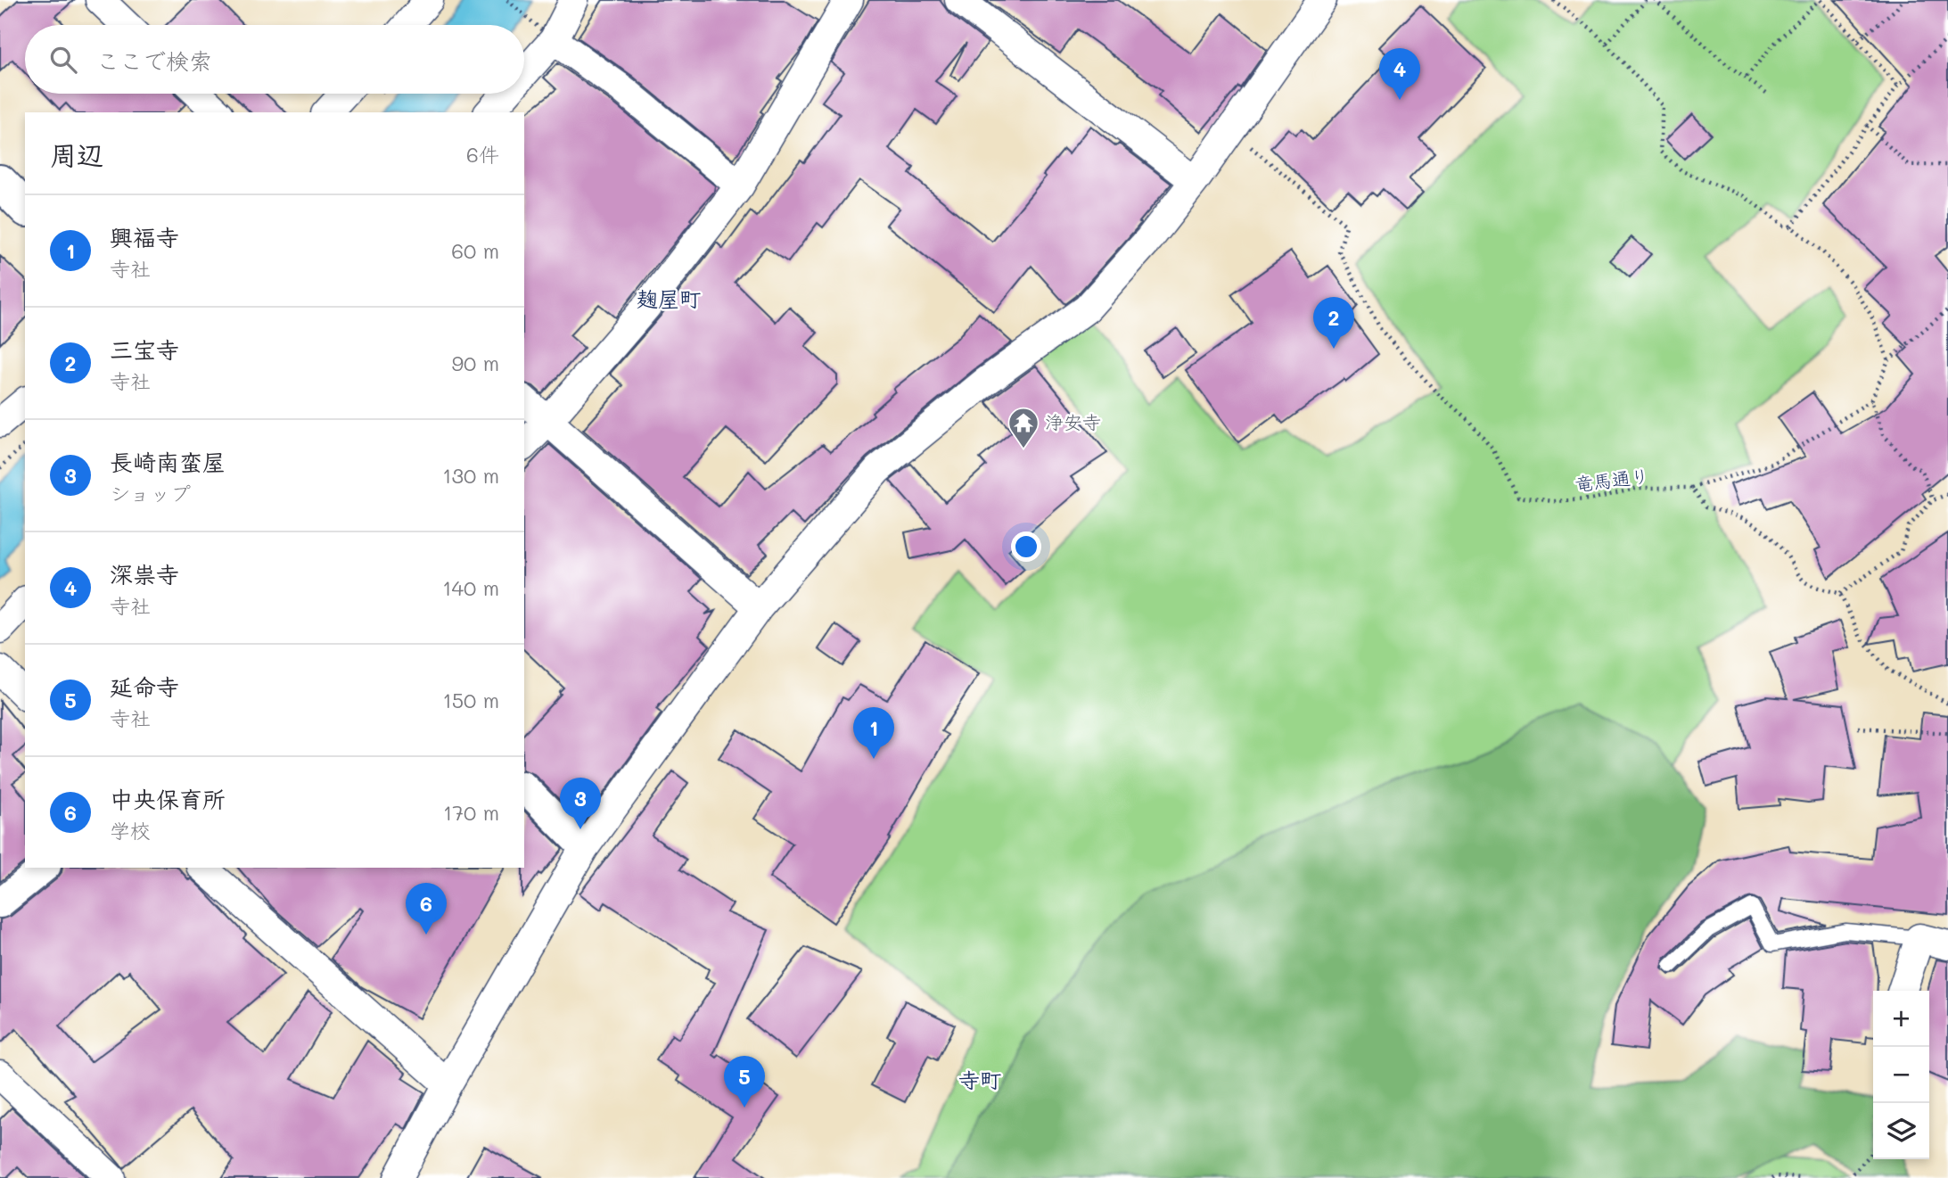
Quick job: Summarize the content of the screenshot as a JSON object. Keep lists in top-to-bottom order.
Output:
{
  "streets": {
    "path": ["竜馬通り"]
  },
  "districts": ["麹屋町", "寺町"],
  "places": {
    "temple": ["浄安寺"]
  },
  "page": {
    "search": "ここで検索",
    "pins": [
      "4",
      "2",
      "1",
      "3",
      "6",
      "5"
    ],
    "heading": ["周辺", "6件"],
    "list": [
      {
        "mark": "1",
        "name": "興福寺",
        "note": "寺社",
        "value": "60 m"
      },
      {
        "mark": "2",
        "name": "三宝寺",
        "note": "寺社",
        "value": "90 m"
      },
      {
        "mark": "3",
        "name": "長崎南蛮屋",
        "note": "ショップ",
        "value": "130 m"
      },
      {
        "mark": "4",
        "name": "深祟寺",
        "note": "寺社",
        "value": "140 m"
      },
      {
        "mark": "5",
        "name": "延命寺",
        "note": "寺社",
        "value": "150 m"
      },
      {
        "mark": "6",
        "name": "中央保育所",
        "note": "学校",
        "value": "170 m"
      }
    ],
    "map_buttons": ["+", "−"]
  }
}
